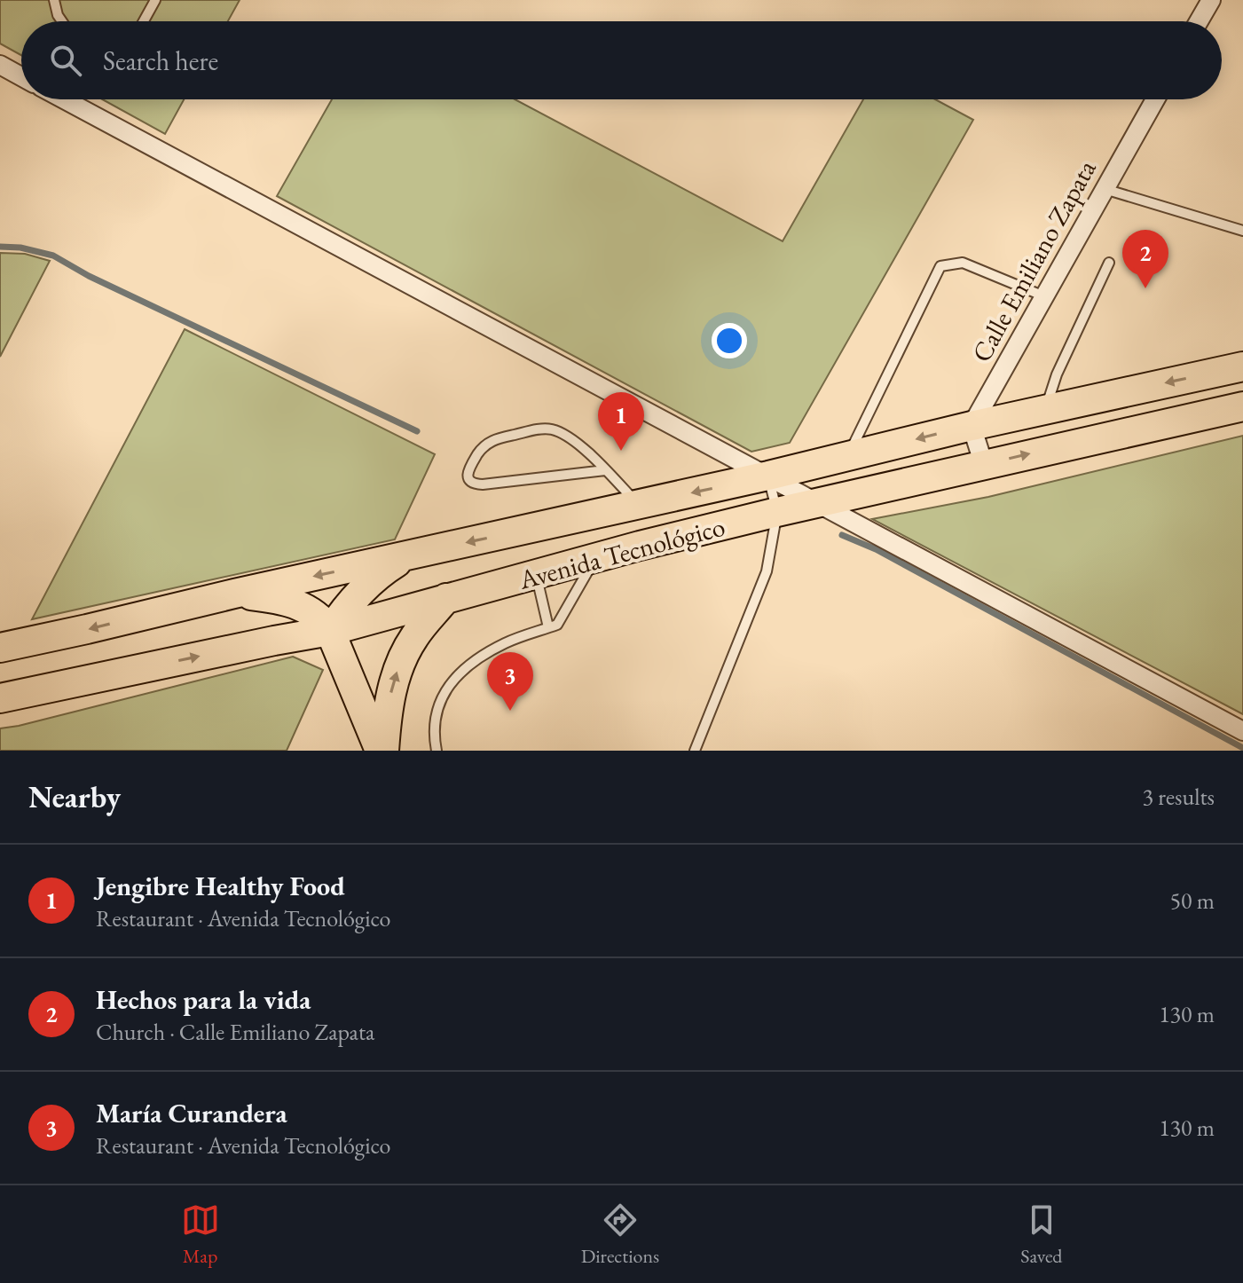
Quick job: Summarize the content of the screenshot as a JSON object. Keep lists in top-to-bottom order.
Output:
{
  "streets": {
    "main road": ["Avenida Tecnológico"],
    "street": ["Calle Emiliano Zapata"]
  },
  "crossings": [
    ["Calle Emiliano Zapata", "Avenida Tecnológico"]
  ],
  "page": {
    "search": "Search here",
    "pins": ["2", "1", "3"],
    "heading": ["Nearby", "3 results"],
    "list": [
      {
        "mark": "1",
        "name": "Jengibre Healthy Food",
        "note": "Restaurant · Avenida Tecnológico",
        "value": "50 m"
      },
      {
        "mark": "2",
        "name": "Hechos para la vida",
        "note": "Church · Calle Emiliano Zapata",
        "value": "130 m"
      },
      {
        "mark": "3",
        "name": "María Curandera",
        "note": "Restaurant · Avenida Tecnológico",
        "value": "130 m"
      }
    ],
    "nav": ["Map", "Directions", "Saved"]
  }
}
